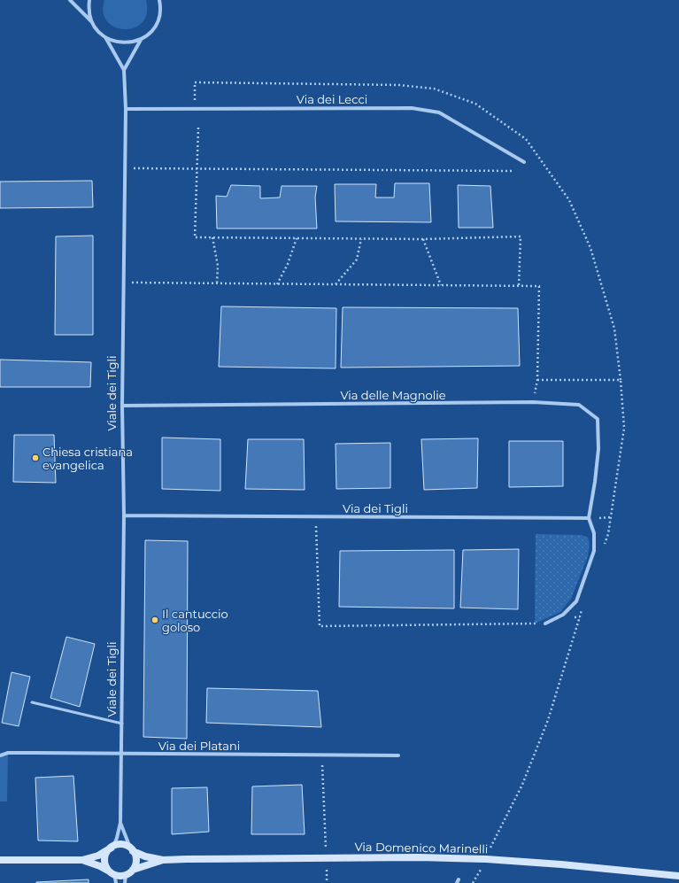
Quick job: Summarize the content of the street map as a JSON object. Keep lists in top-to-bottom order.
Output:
{
  "streets": {
    "street": [
      "Via dei Lecci",
      "Viale dei Tigli",
      "Via delle Magnolie",
      "Via dei Tigli",
      "Via dei Platani",
      "Via Domenico Marinelli"
    ]
  },
  "crossings": [
    ["Via dei Lecci", "Viale dei Tigli"],
    ["Viale dei Tigli", "Via delle Magnolie"],
    ["Viale dei Tigli", "Via dei Tigli"],
    ["Viale dei Tigli", "Via dei Platani"],
    ["Viale dei Tigli", "Via Domenico Marinelli"],
    ["Via delle Magnolie", "Via dei Tigli"]
  ],
  "places": ["Chiesa cristiana evangelica", "Il cantuccio goloso"]
}
